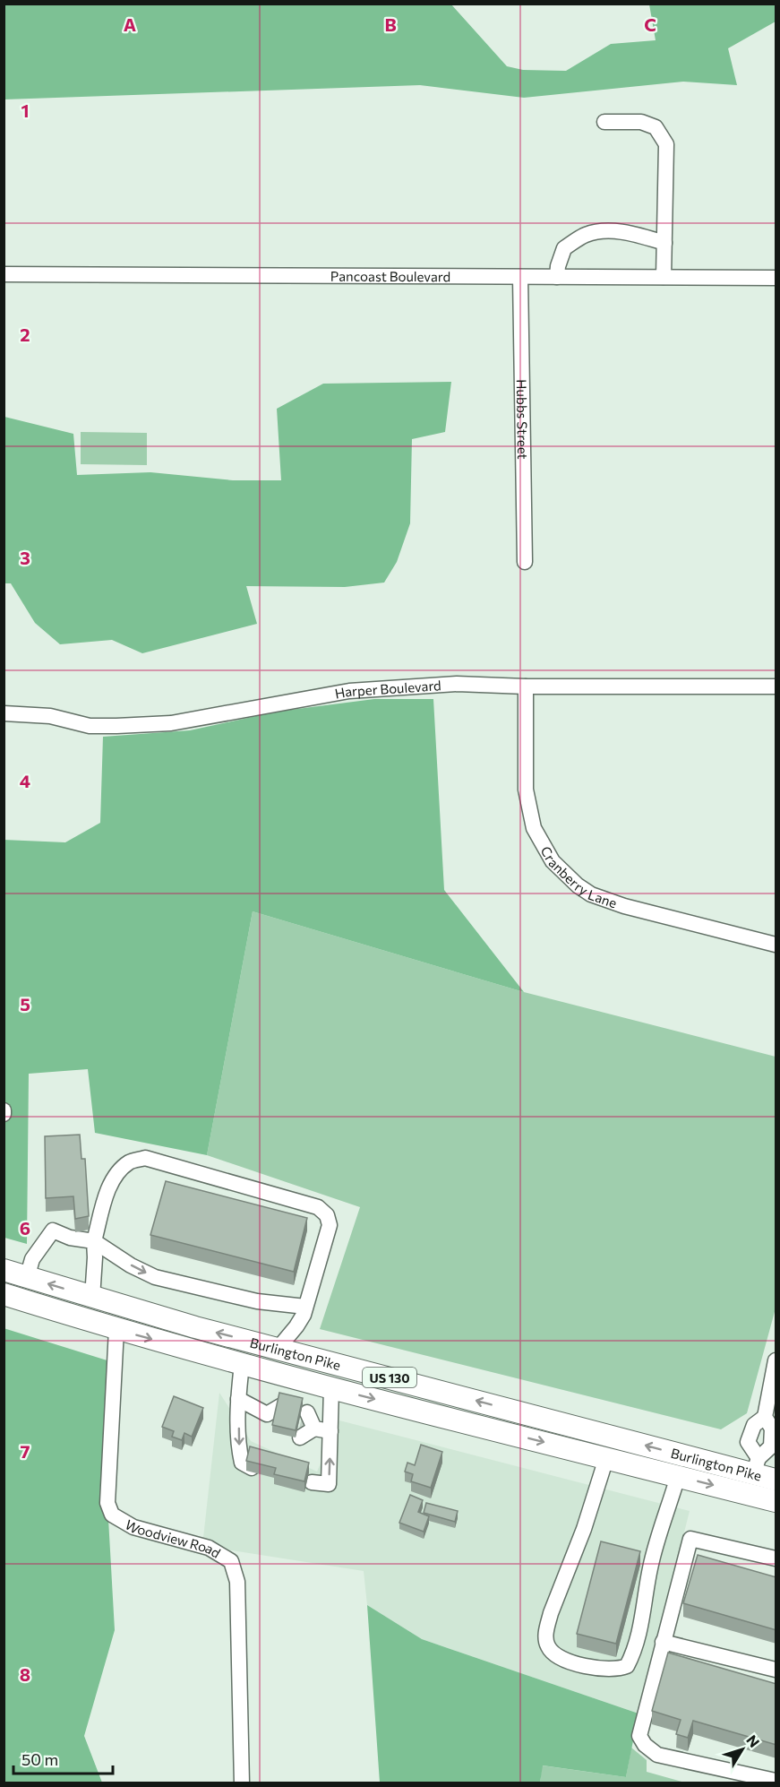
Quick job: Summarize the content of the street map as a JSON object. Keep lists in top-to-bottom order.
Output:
{
  "streets": {
    "highway": ["Burlington Pike", "US 130"],
    "street": [
      "Pancoast Boulevard",
      "Hubbs Street",
      "Harper Boulevard",
      "Cranberry Lane",
      "Woodview Road"
    ]
  },
  "crossings": [
    ["Pancoast Boulevard", "Hubbs Street"],
    ["Harper Boulevard", "Cranberry Lane"],
    ["Burlington Pike", "Woodview Road"]
  ],
  "scale_bar": "50 m",
  "north": "top right",
  "grid": {
    "columns": ["A", "B", "C"],
    "rows": [
      "1",
      "2",
      "3",
      "4",
      "5",
      "6",
      "7",
      "8"
    ]
  }
}
